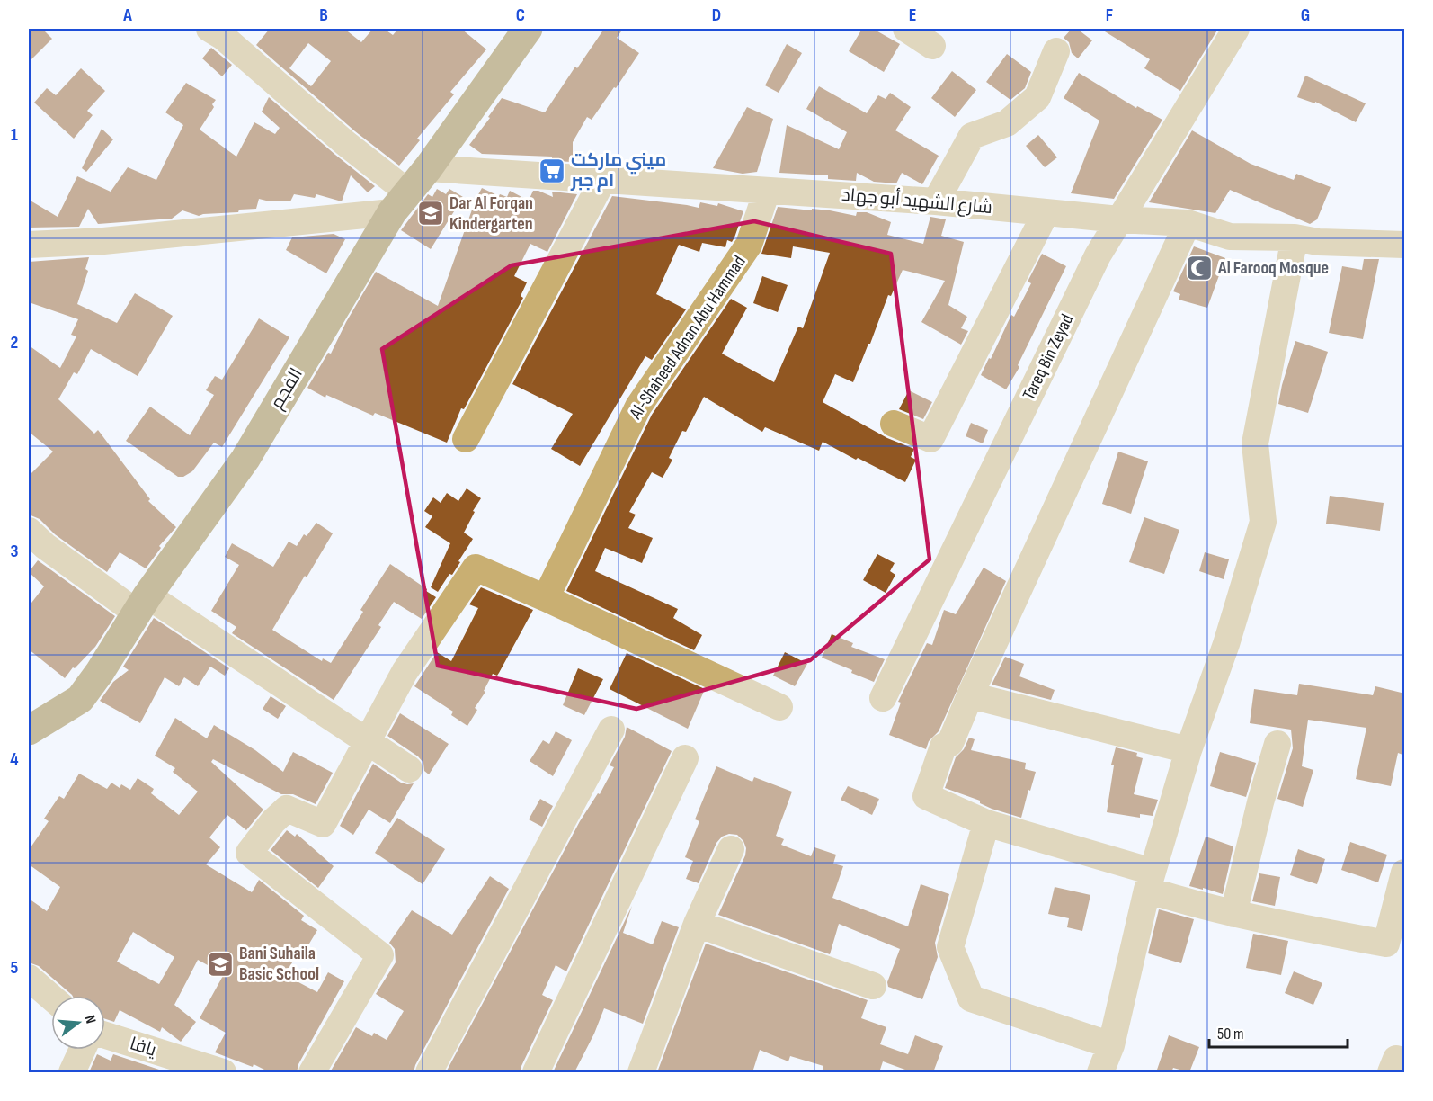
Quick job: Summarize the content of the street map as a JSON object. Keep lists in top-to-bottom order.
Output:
{
  "streets": {
    "main road": ["الفجم"],
    "street": [
      "شارع الشهيد أبو جهاد",
      "Al-Shaheed Adnan Abu Hammad",
      "Tareq Bin Zeyad",
      "يافا"
    ]
  },
  "crossings": [
    ["شارع الشهيد أبو جهاد", "Al-Shaheed Adnan Abu Hammad"],
    ["شارع الشهيد أبو جهاد", "Tareq Bin Zeyad"],
    ["شارع الشهيد أبو جهاد", "الفجم"]
  ],
  "places": {
    "supermarket": ["ميني ماركت ام جبر"],
    "school or university": ["Dar Al Forqan Kindergarten", "Bani Suhaila Basic School"],
    "mosque": ["Al Farooq Mosque"]
  },
  "scale_bar": "50 m",
  "north": "right",
  "grid": {
    "columns": [
      "A",
      "B",
      "C",
      "D",
      "E",
      "F",
      "G"
    ],
    "rows": [
      "1",
      "2",
      "3",
      "4",
      "5"
    ]
  }
}
